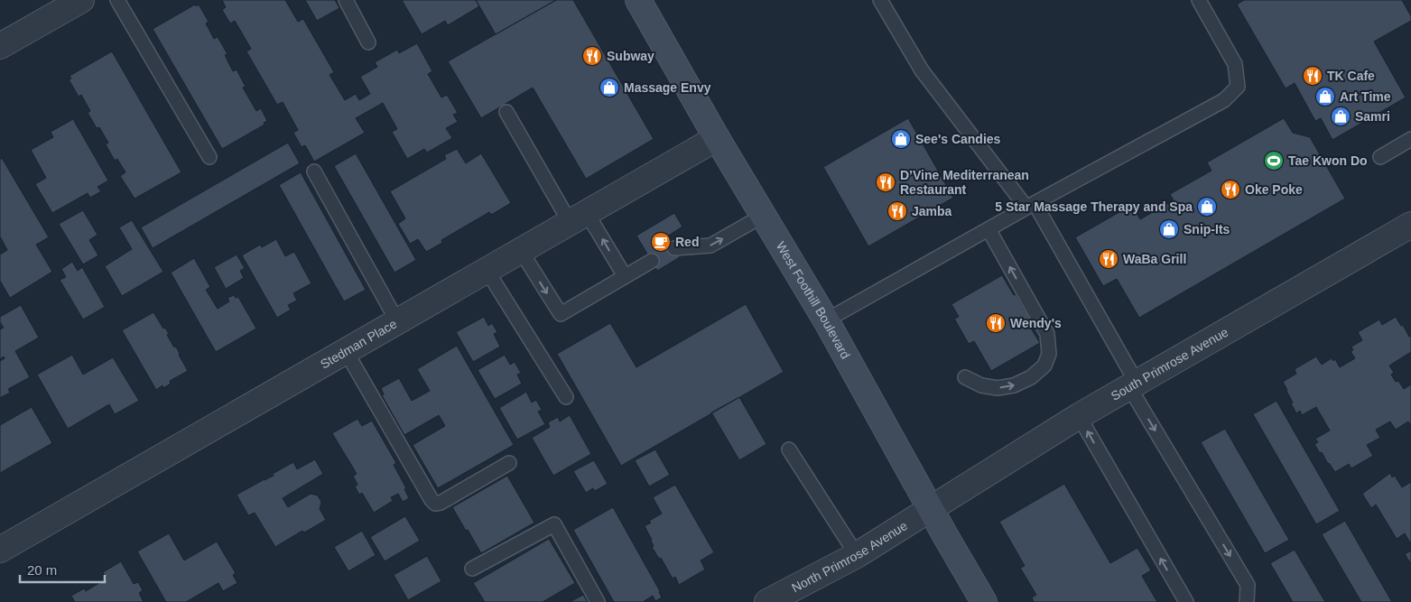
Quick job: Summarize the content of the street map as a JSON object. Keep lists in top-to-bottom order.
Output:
{
  "streets": {
    "main road": ["West Foothill Boulevard"],
    "street": ["Stedman Place", "South Primrose Avenue", "North Primrose Avenue"]
  },
  "crossings": [
    ["West Foothill Boulevard", "Stedman Place"],
    ["West Foothill Boulevard", "South Primrose Avenue"],
    ["West Foothill Boulevard", "North Primrose Avenue"],
    ["South Primrose Avenue", "North Primrose Avenue"]
  ],
  "places": {
    "restaurant": [
      "Subway",
      "TK Cafe",
      "D’Vine Mediterranean Restaurant",
      "Oke Poke",
      "Jamba",
      "WaBa Grill",
      "Wendy's"
    ],
    "shop": [
      "Massage Envy",
      "Art Time",
      "Samri",
      "See's Candies",
      "5 Star Massage Therapy and Spa",
      "Snip-Its"
    ],
    "sports": ["Tae Kwon Do"],
    "cafe": ["Red"]
  },
  "scale_bar": "20 m"
}
